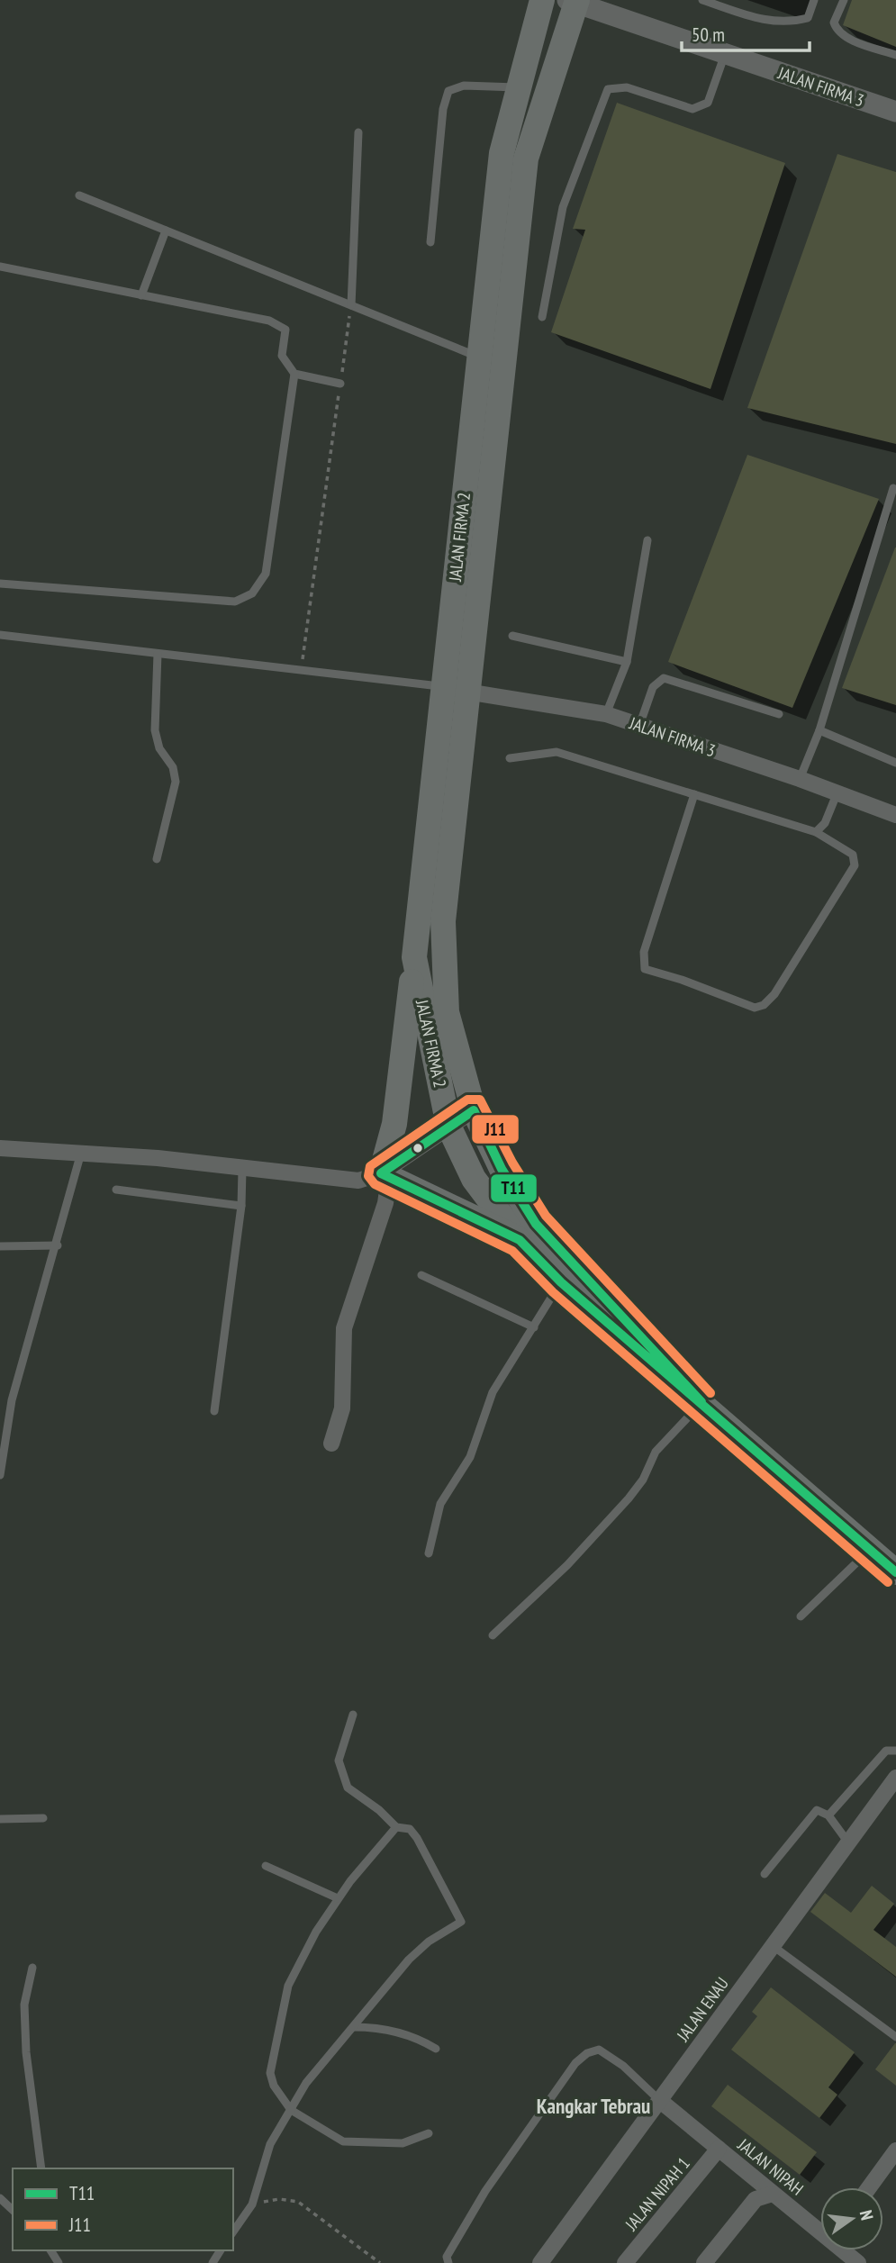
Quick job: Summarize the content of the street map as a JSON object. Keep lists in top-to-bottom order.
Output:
{
  "streets": {
    "main road": ["JALAN FIRMA 2"],
    "street": [
      "JALAN FIRMA 3",
      "JALAN ENAU",
      "JALAN NIPAH",
      "JALAN NIPAH 1"
    ]
  },
  "crossings": [
    ["JALAN FIRMA 3", "JALAN FIRMA 2"],
    ["JALAN ENAU", "JALAN NIPAH"],
    ["JALAN NIPAH", "JALAN NIPAH 1"]
  ],
  "districts": ["Kangkar Tebrau"],
  "lines": ["transit line J11", "transit line T11"],
  "legend": ["T11", "J11"],
  "scale_bar": "50 m",
  "north": "right"
}
